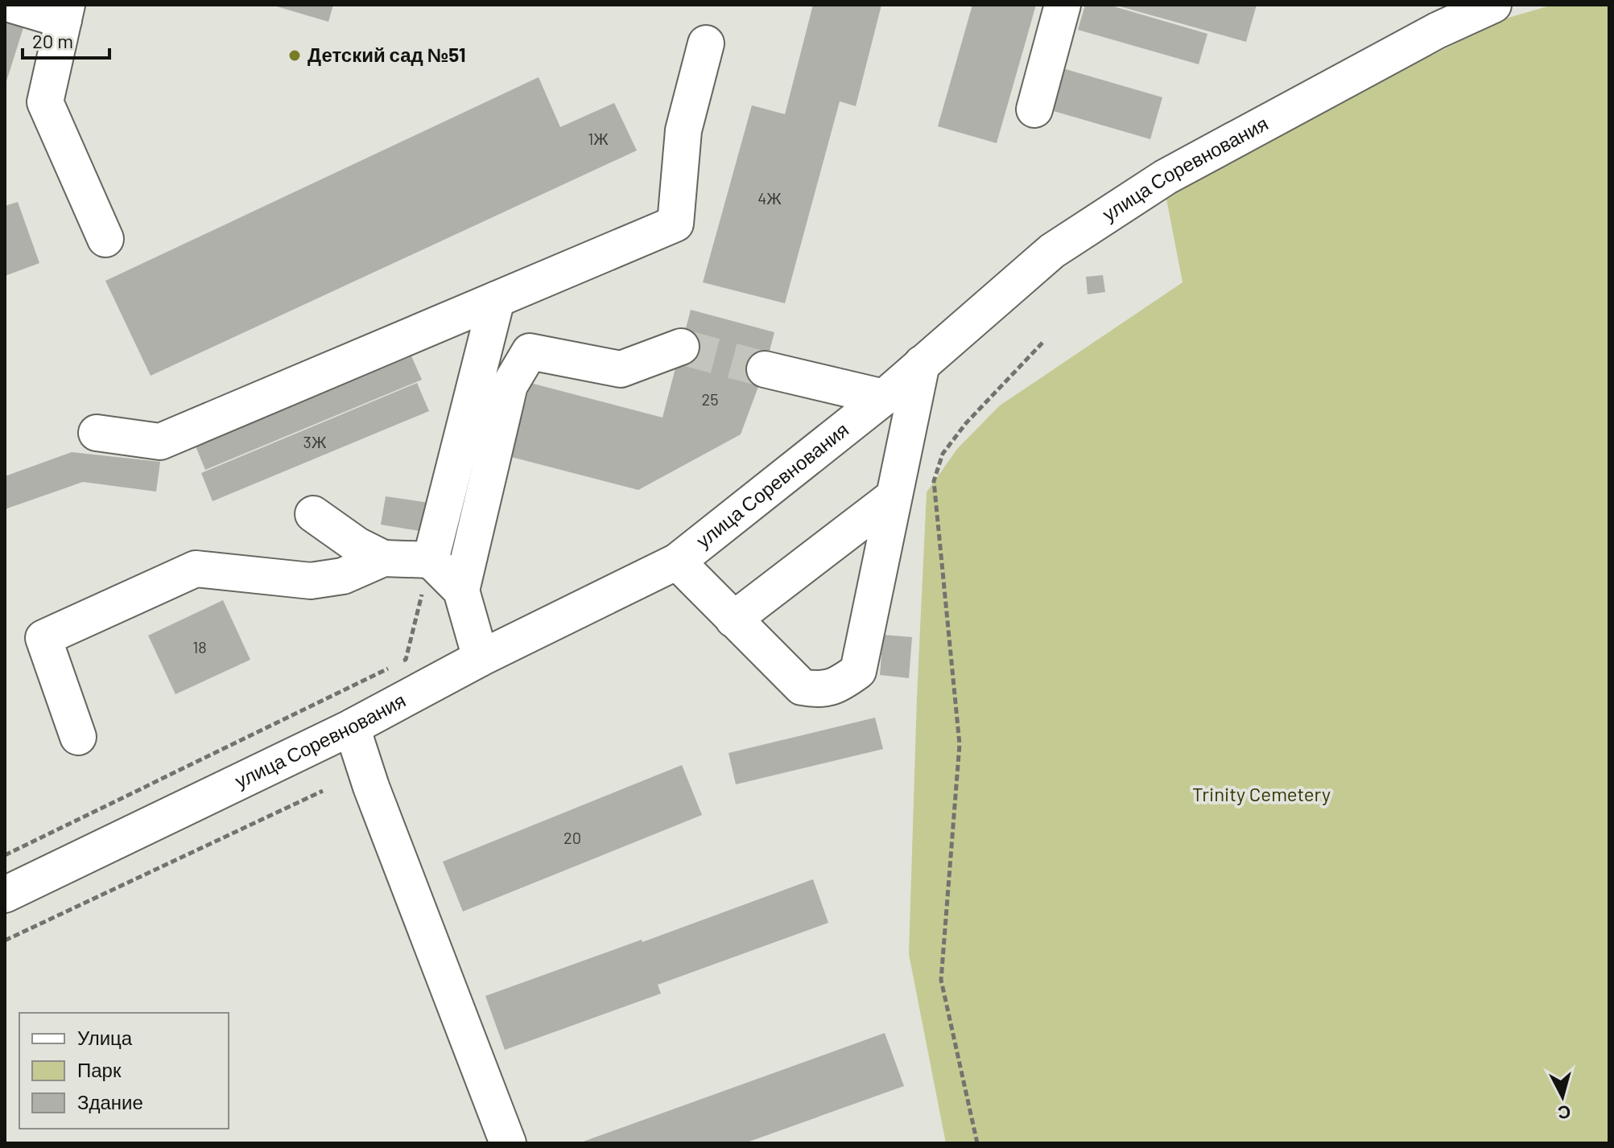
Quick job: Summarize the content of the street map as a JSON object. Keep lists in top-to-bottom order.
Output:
{
  "streets": {
    "street": ["улица Соревнования"]
  },
  "parks": ["Trinity Cemetery"],
  "places": ["Детский сад №51"],
  "house_numbers": [
    "1Ж",
    "4Ж",
    "25",
    "3Ж",
    "18",
    "20"
  ],
  "legend": ["Улица", "Парк", "Здание"],
  "scale_bar": "20 m",
  "north": "bottom"
}
